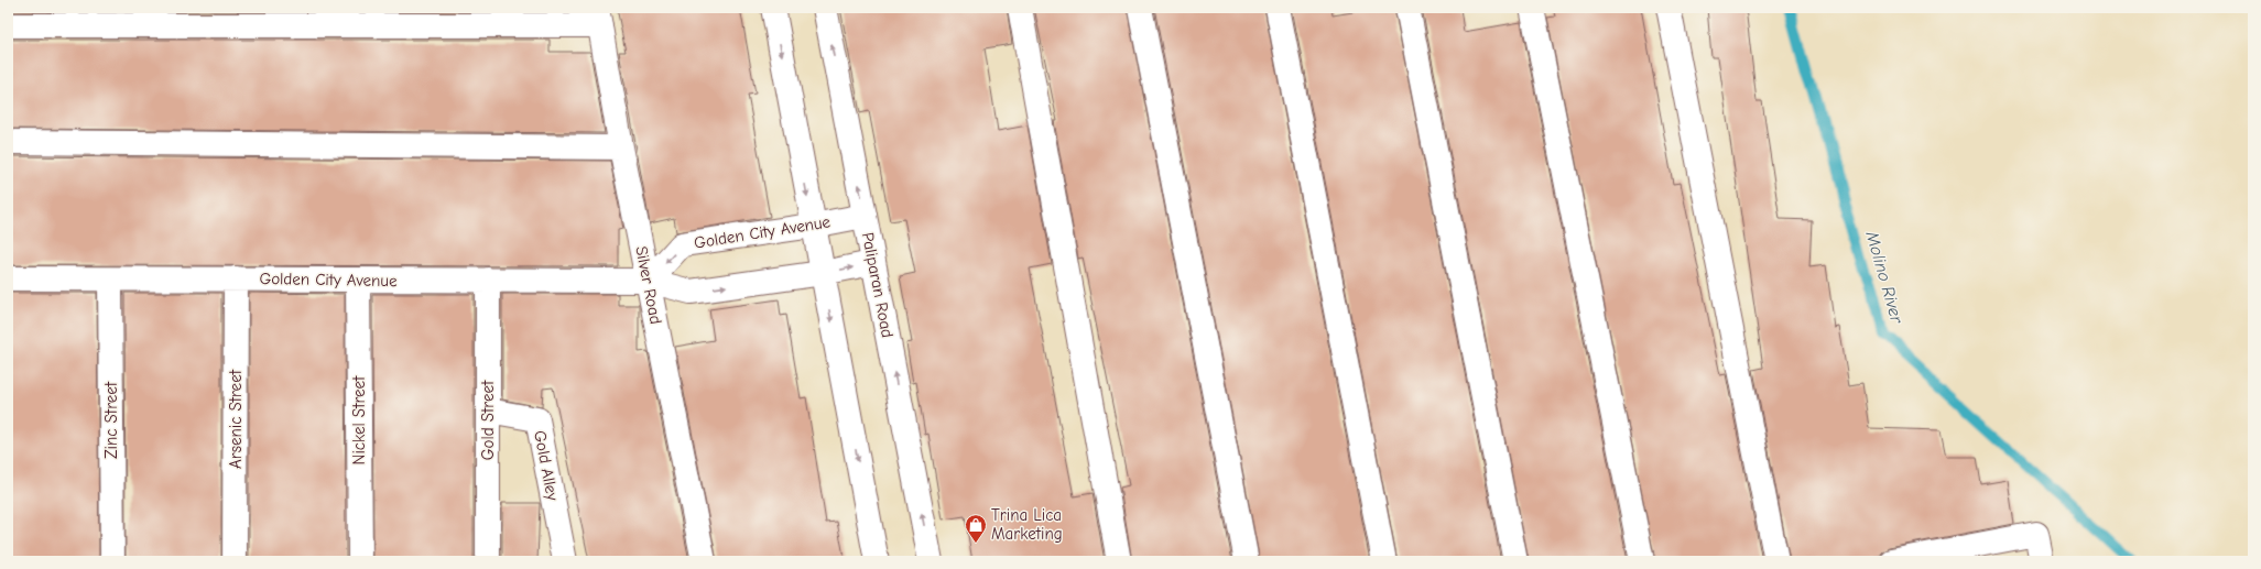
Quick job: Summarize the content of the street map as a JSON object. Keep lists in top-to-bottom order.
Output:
{
  "streets": {
    "street": [
      "Golden City Avenue",
      "Silver Road",
      "Paliparan Road",
      "Arsenic Street",
      "Zinc Street",
      "Nickel Street",
      "Gold Street",
      "Gold Alley"
    ]
  },
  "crossings": [
    ["Golden City Avenue", "Silver Road"],
    ["Golden City Avenue", "Paliparan Road"],
    ["Golden City Avenue", "Arsenic Street"],
    ["Golden City Avenue", "Zinc Street"],
    ["Golden City Avenue", "Nickel Street"],
    ["Golden City Avenue", "Gold Street"],
    ["Gold Street", "Gold Alley"]
  ],
  "water": ["Molino River"],
  "places": {
    "shop": ["Trina Lica Marketing"]
  }
}
